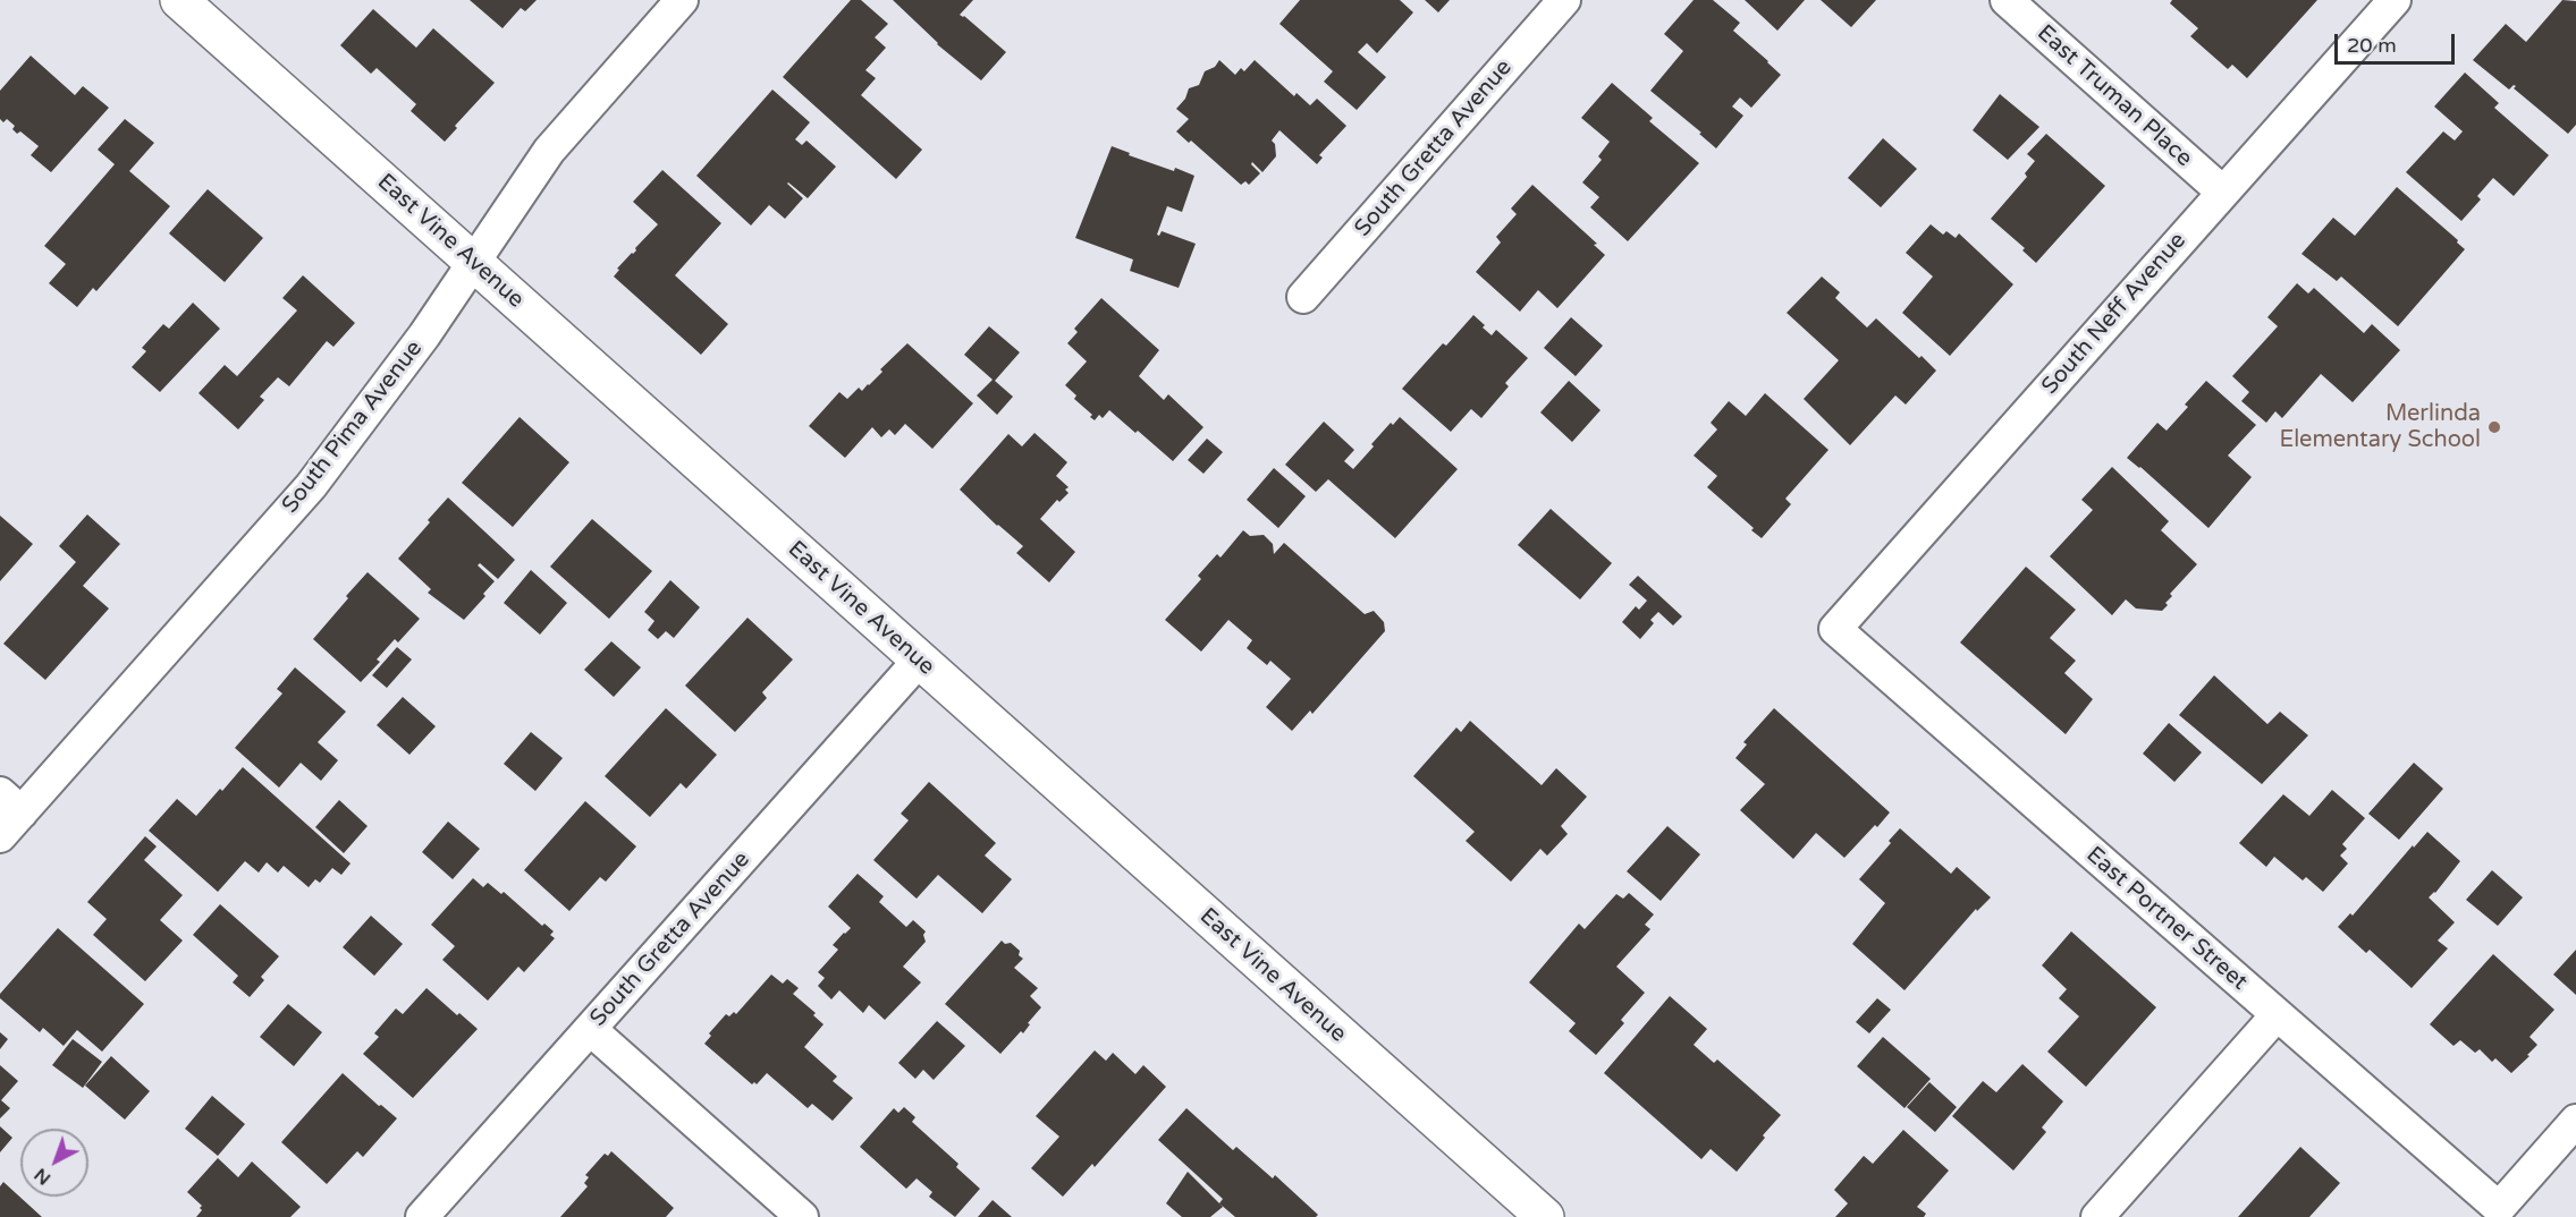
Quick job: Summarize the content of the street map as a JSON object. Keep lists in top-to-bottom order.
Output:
{
  "streets": {
    "street": [
      "East Truman Place",
      "South Gretta Avenue",
      "East Vine Avenue",
      "South Neff Avenue",
      "South Pima Avenue",
      "East Portner Street"
    ]
  },
  "crossings": [
    ["East Truman Place", "South Neff Avenue"],
    ["South Gretta Avenue", "East Vine Avenue"],
    ["East Vine Avenue", "South Pima Avenue"],
    ["South Neff Avenue", "East Portner Street"]
  ],
  "places": ["Merlinda Elementary School"],
  "scale_bar": "20 m",
  "north": "bottom left"
}
